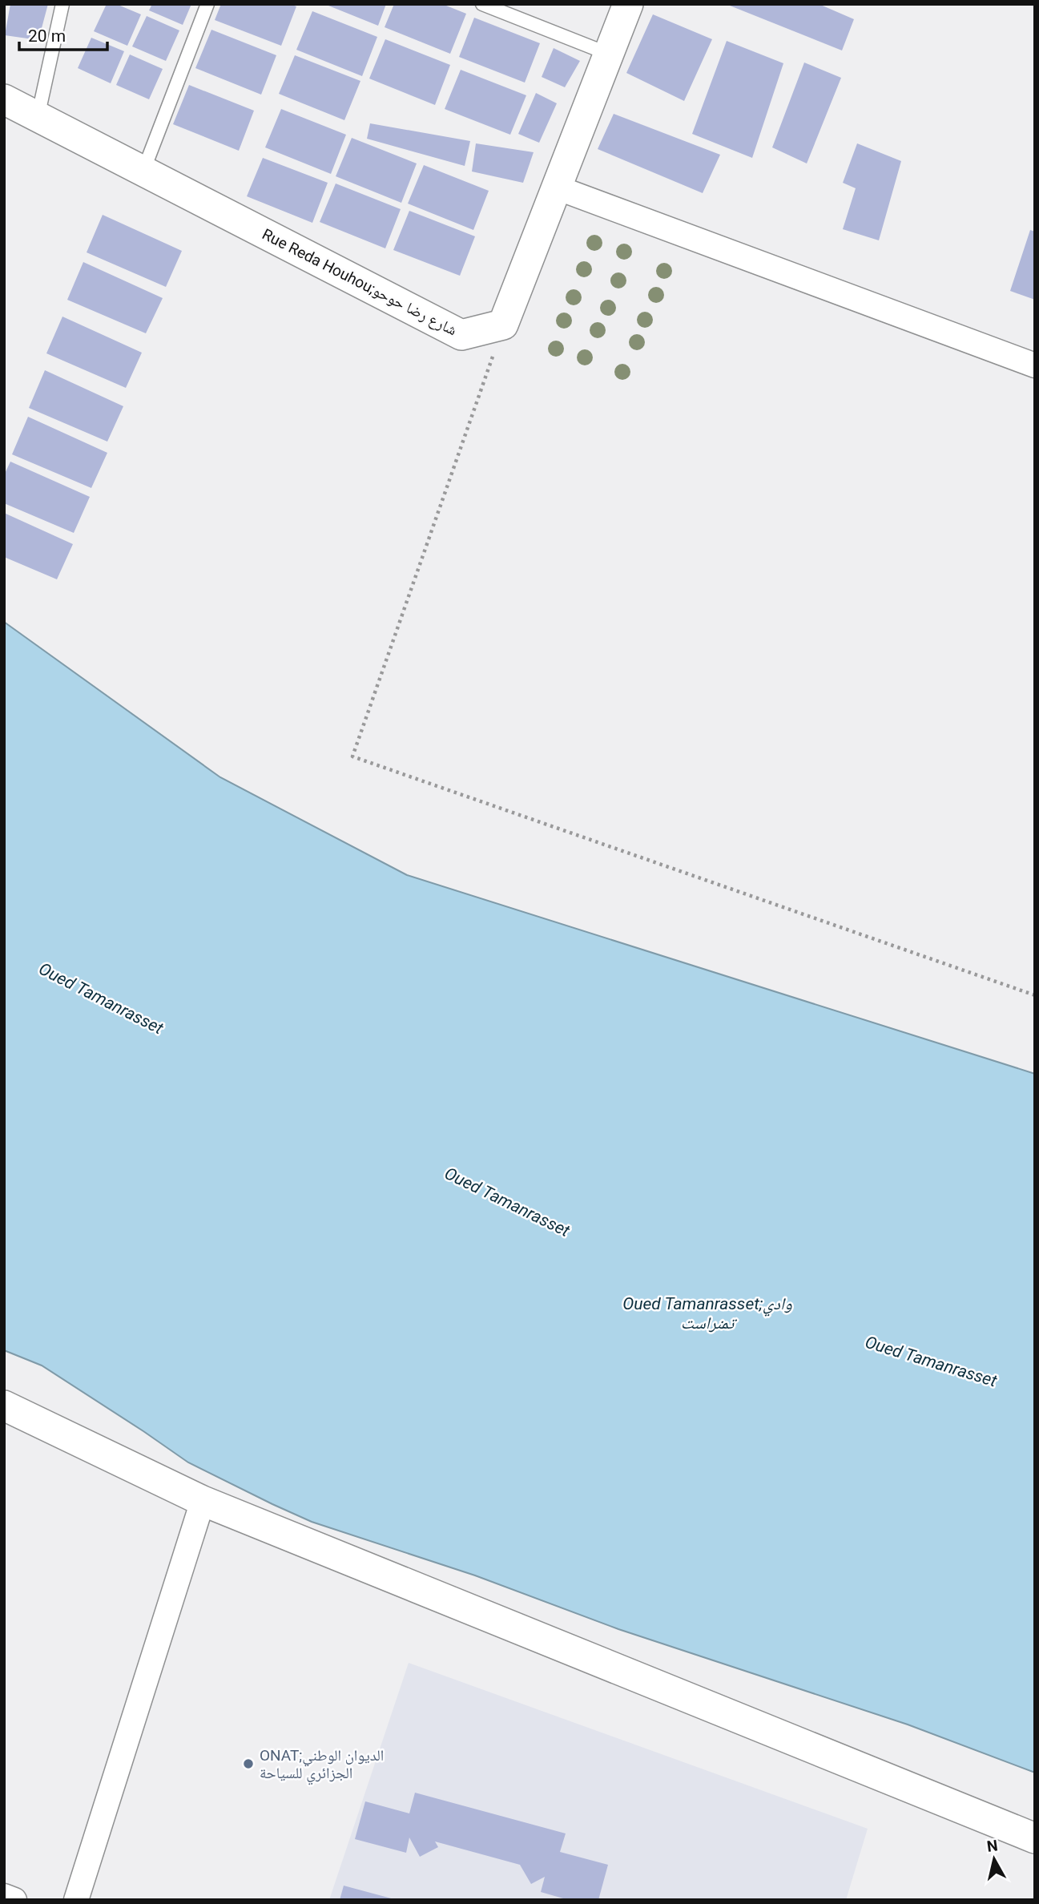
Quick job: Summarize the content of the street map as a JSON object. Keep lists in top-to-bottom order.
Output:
{
  "streets": {
    "street": ["Rue Reda Houhou;شارع رضا حوحو"]
  },
  "water": ["Oued Tamanrasset", "Oued Tamanrasset;وادي تمنراست"],
  "places": ["ONAT;الديوان الوطني الجزائري للسياحة"],
  "scale_bar": "20 m",
  "north": "top"
}
